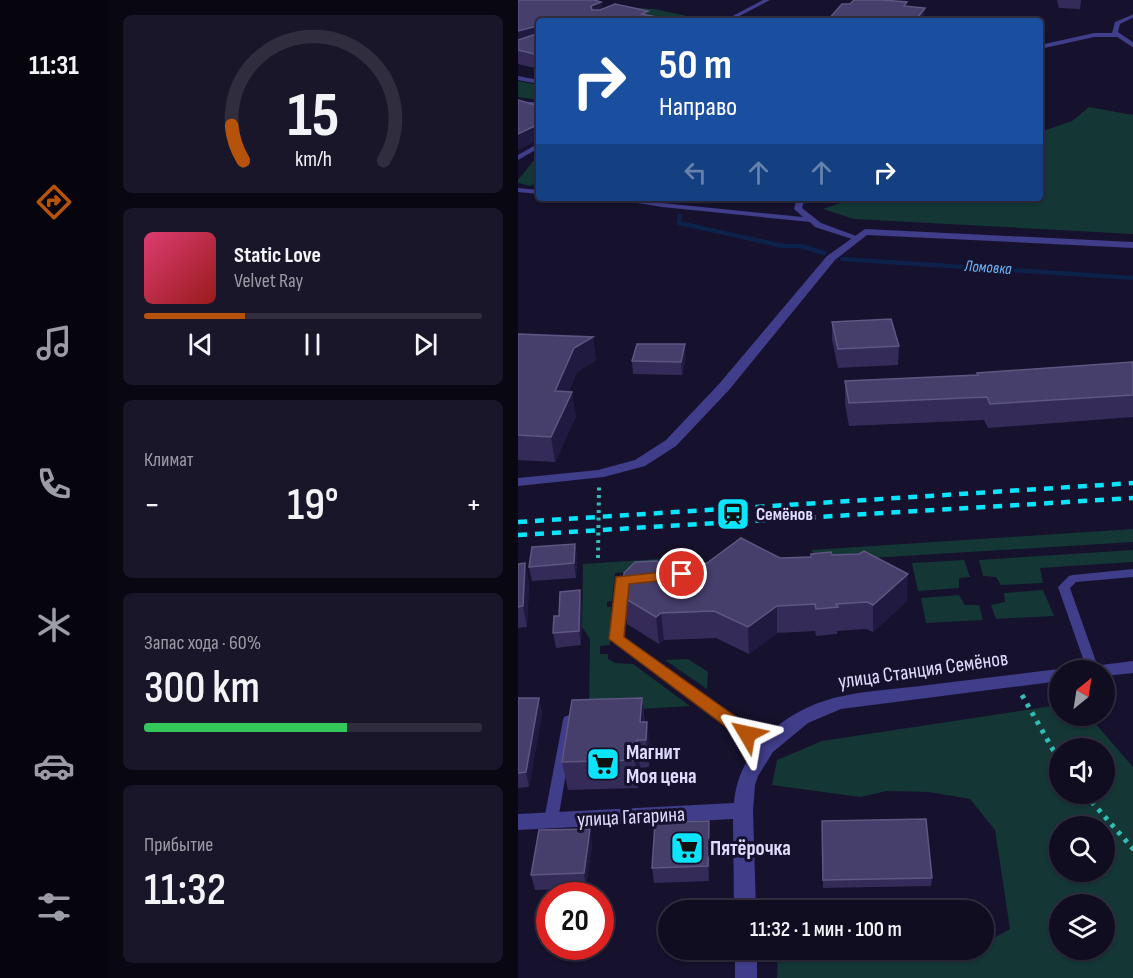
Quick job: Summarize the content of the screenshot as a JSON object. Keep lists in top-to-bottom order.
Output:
{
  "streets": {
    "street": ["улица Станция Семёнов", "улица Гагарина"]
  },
  "crossings": [
    ["улица Станция Семёнов", "улица Гагарина"]
  ],
  "water": ["Ломовка"],
  "places": {
    "station": ["Семёнов"],
    "supermarket": ["Магнит Моя цена", "Пятёрочка"]
  },
  "north": "top right",
  "page": {
    "tabs": "11:31",
    "turn": ["50 m", "Направо"],
    "song": ["Static Love", "Velvet Ray"],
    "tile": [
      "Климат",
      ["Запас хода · 60%", "300 km"],
      ["Прибытие", "11:32"]
    ],
    "heat": ["−", "19°", "+"],
    "limit": "20",
    "trip": "11:32 · 1 мин · 100 m",
    "gauge": ["15", "km/h"]
  }
}
